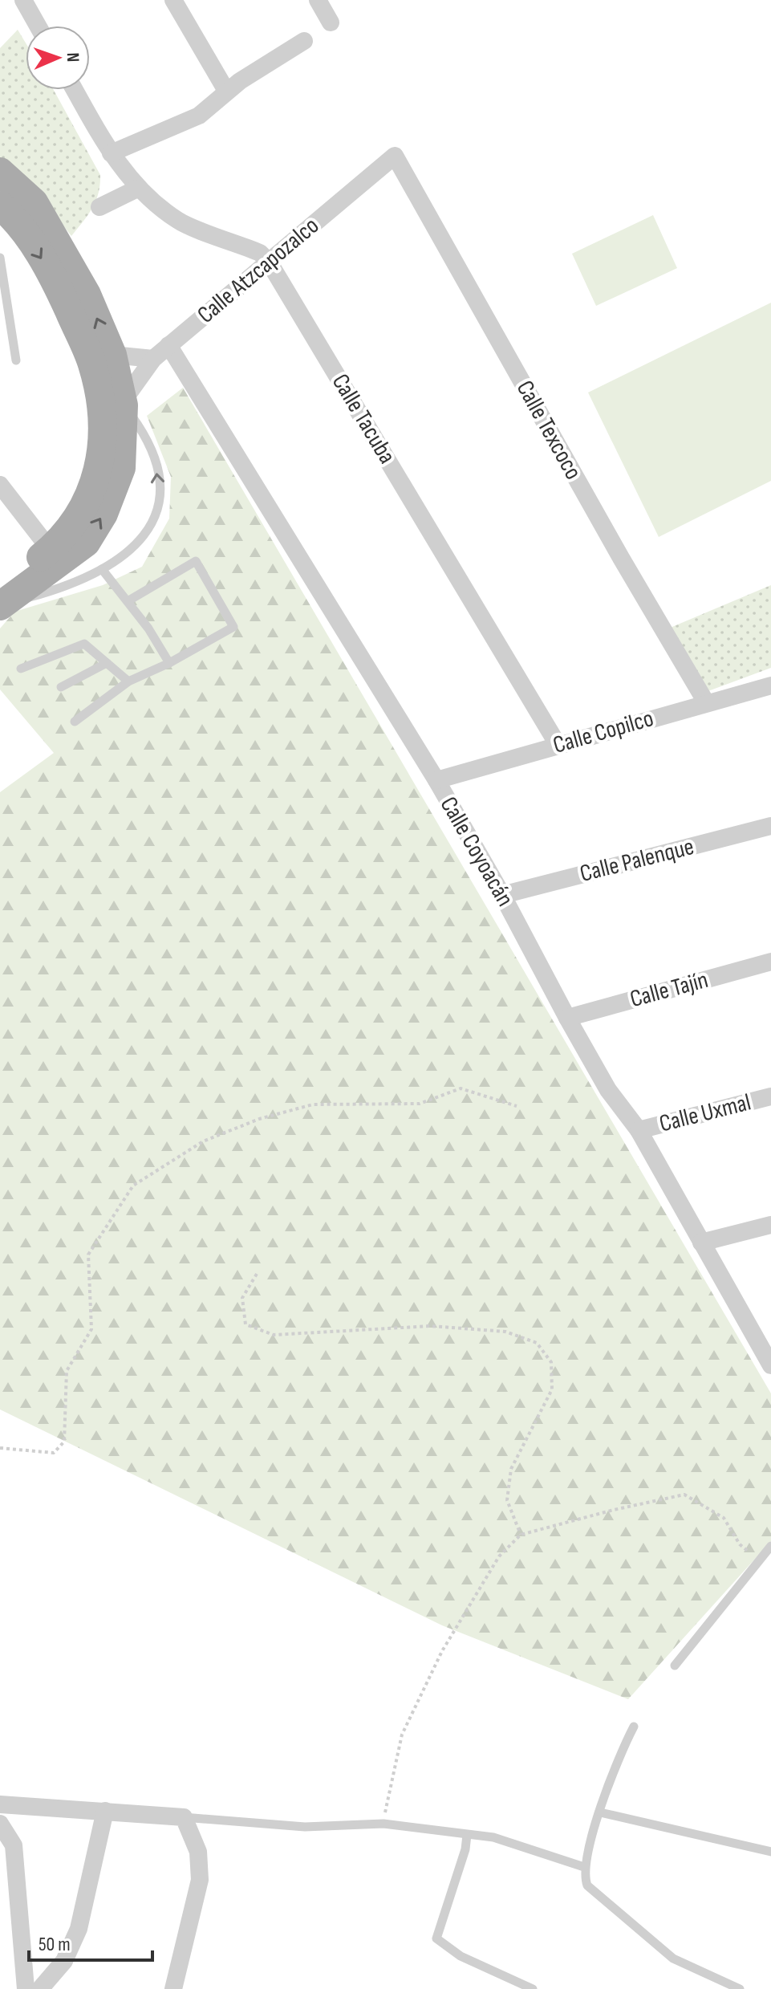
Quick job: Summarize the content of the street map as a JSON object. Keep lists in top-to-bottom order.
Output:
{
  "streets": {
    "street": [
      "Calle Atzcapozalco",
      "Calle Tacuba",
      "Calle Texcoco",
      "Calle Copilco",
      "Calle Coyoacán",
      "Calle Palenque",
      "Calle Tajín",
      "Calle Uxmal"
    ]
  },
  "crossings": [
    ["Calle Atzcapozalco", "Calle Tacuba"],
    ["Calle Atzcapozalco", "Calle Texcoco"],
    ["Calle Atzcapozalco", "Calle Coyoacán"],
    ["Calle Tacuba", "Calle Copilco"],
    ["Calle Texcoco", "Calle Copilco"],
    ["Calle Copilco", "Calle Coyoacán"],
    ["Calle Coyoacán", "Calle Palenque"],
    ["Calle Coyoacán", "Calle Tajín"],
    ["Calle Coyoacán", "Calle Uxmal"]
  ],
  "scale_bar": "50 m",
  "north": "right"
}
